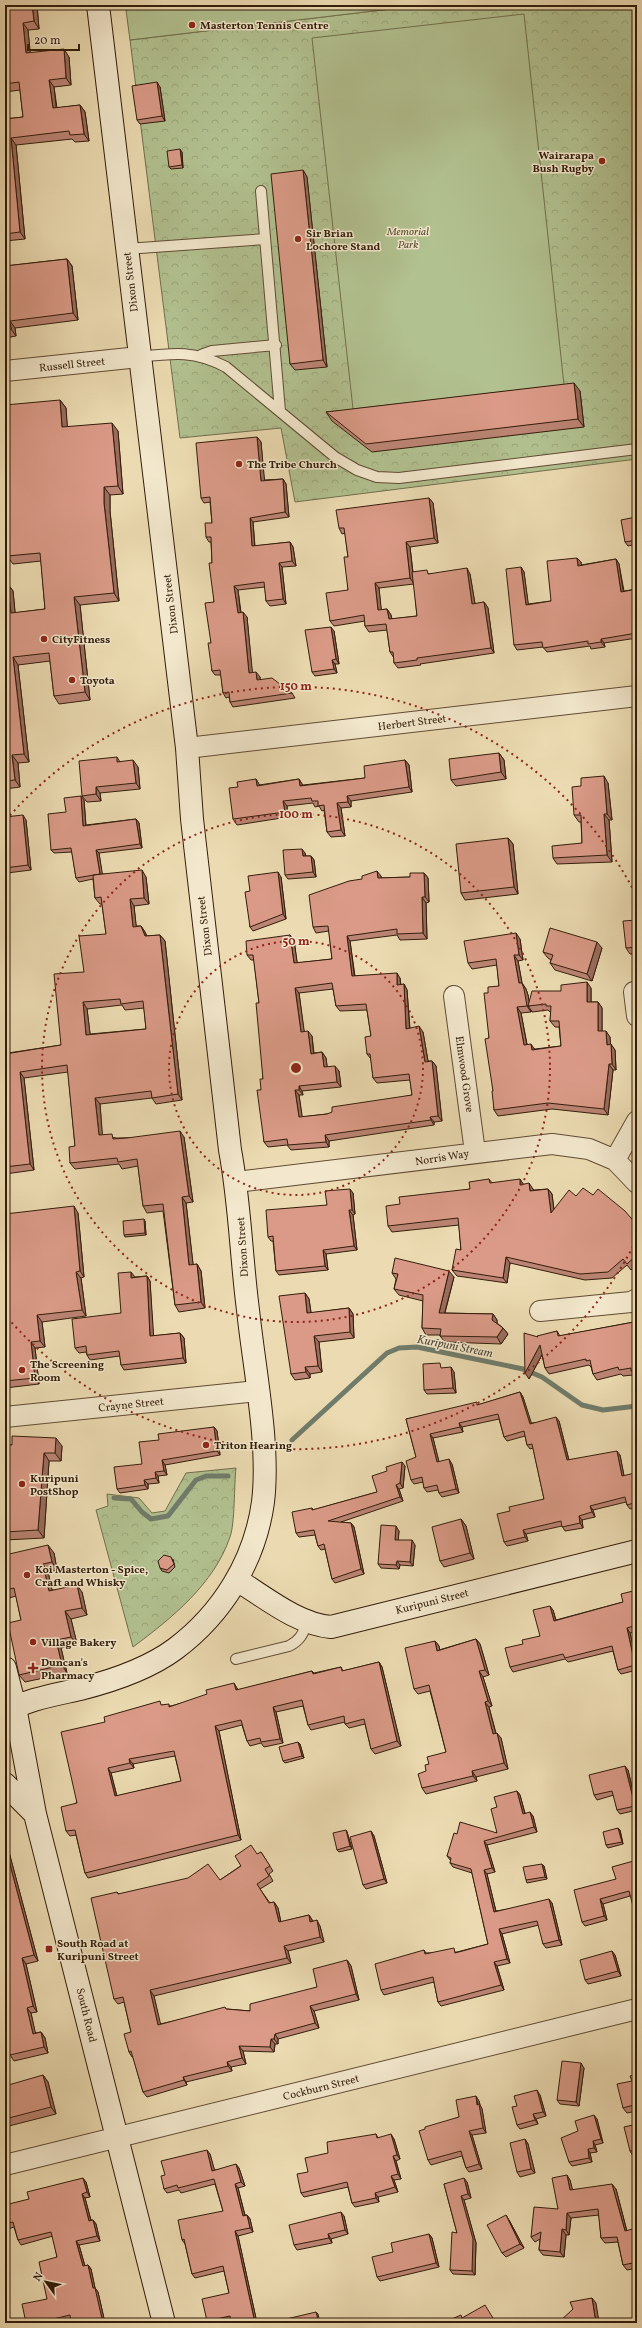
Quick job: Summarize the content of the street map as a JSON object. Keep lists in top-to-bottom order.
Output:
{
  "streets": {
    "main road": ["Dixon Street", "Kuripuni Street", "South Road"],
    "street": [
      "Russell Street",
      "Herbert Street",
      "Elmwood Grove",
      "Norris Way",
      "Crayne Street",
      "Cockburn Street"
    ]
  },
  "crossings": [
    ["Dixon Street", "Russell Street"],
    ["Dixon Street", "Herbert Street"],
    ["Dixon Street", "Norris Way"],
    ["Dixon Street", "Crayne Street"],
    ["Dixon Street", "Kuripuni Street"],
    ["Dixon Street", "South Road"],
    ["Elmwood Grove", "Norris Way"],
    ["South Road", "Cockburn Street"]
  ],
  "water": ["Kurīpuni Stream"],
  "parks": ["Memorial Park"],
  "places": {
    "other": [
      "Masterton Tennis Centre",
      "Wairarapa Bush Rugby",
      "Sir Brian Lochore Stand",
      "The Tribe Church",
      "CityFitness",
      "Toyota",
      "The Screening Room",
      "Triton Hearing",
      "Kuripuni PostShop",
      "Koi Masterton - Spice, Craft and Whisky",
      "Village Bakery"
    ],
    "health": ["Duncan's Pharmacy"],
    "transit": ["South Road at Kuripuni Street"]
  },
  "scale_bar": "20 m",
  "north": "top left",
  "rings": ["150 m", "100 m", "50 m"]
}
